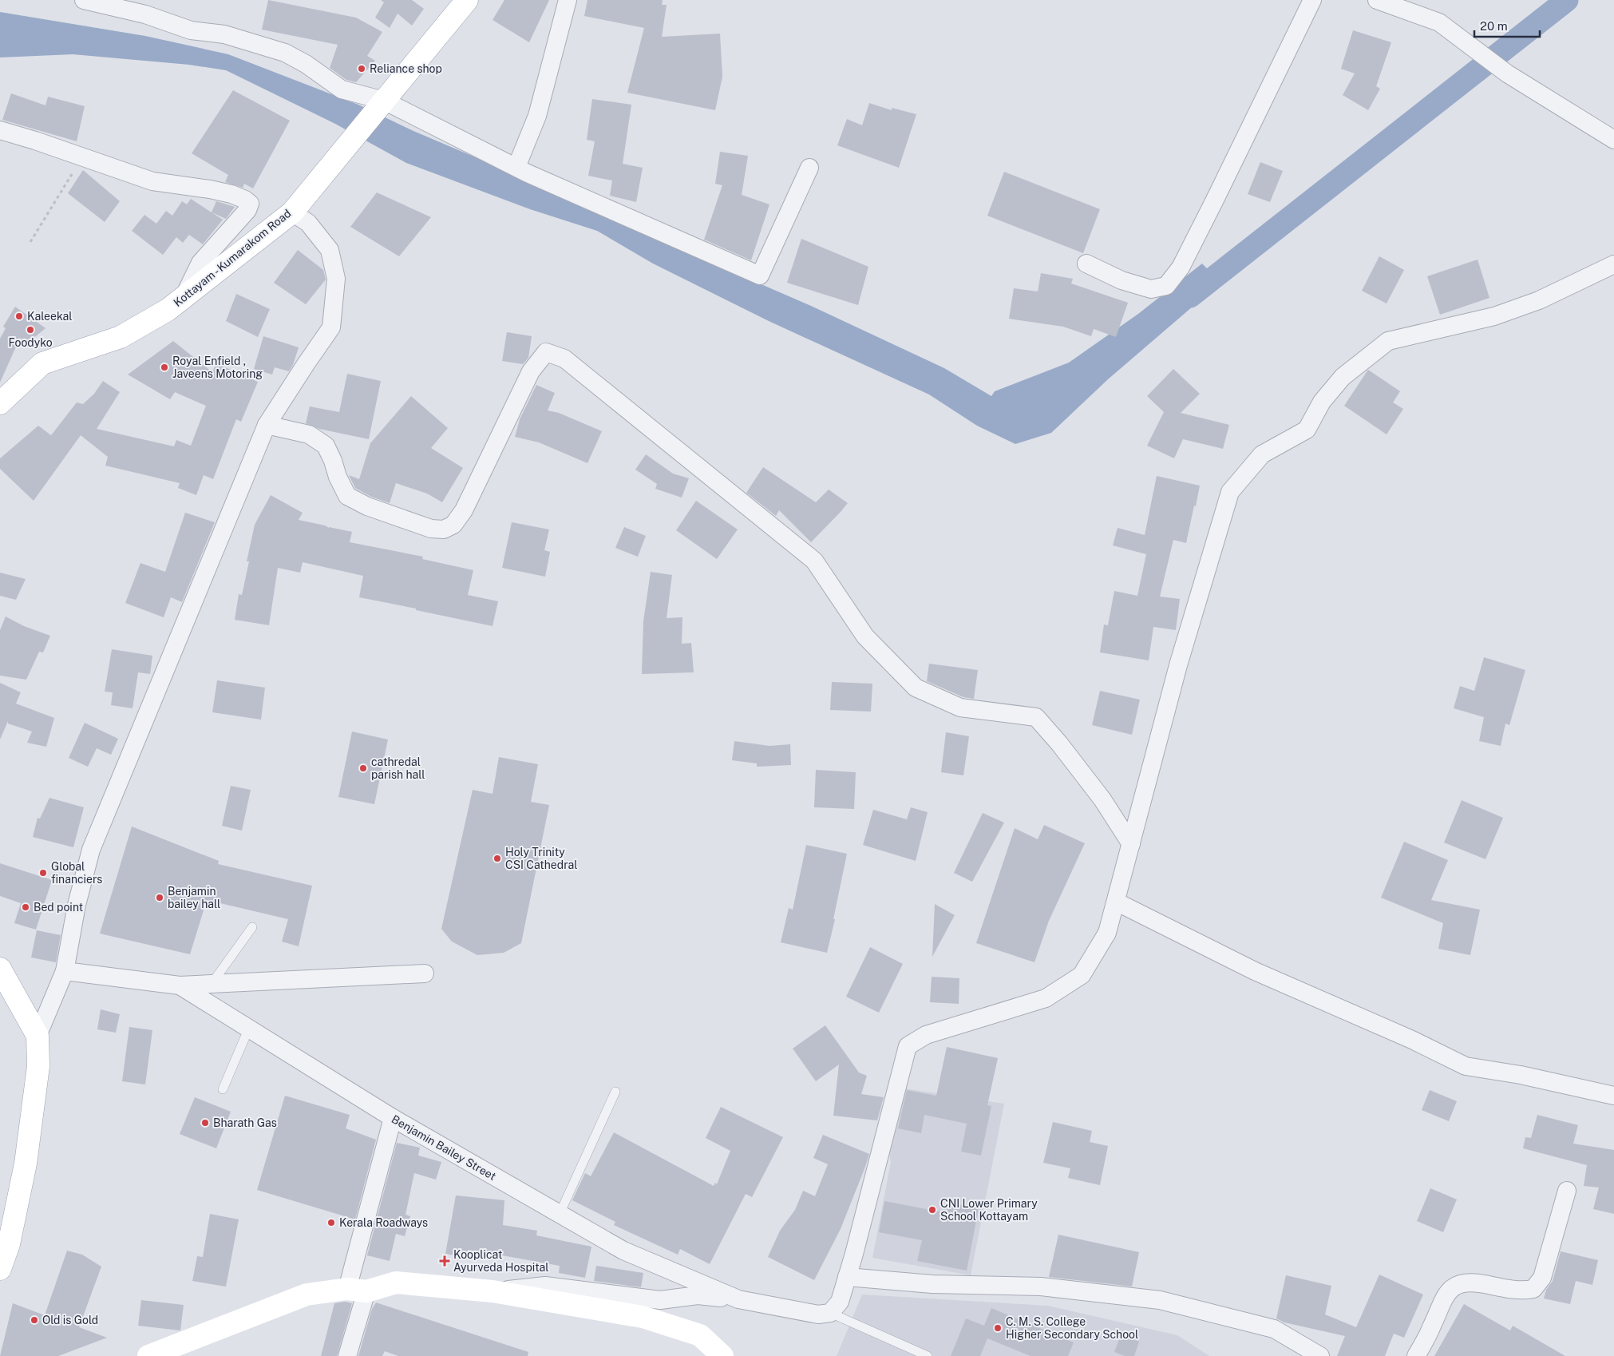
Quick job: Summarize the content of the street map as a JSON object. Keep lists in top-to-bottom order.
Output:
{
  "streets": {
    "main road": ["Kottayam - Kumarakom Road"],
    "street": ["Benjamin Bailey Street"]
  },
  "places": {
    "other": [
      "Reliance shop",
      "Kaleekal",
      "Foodyko",
      "Royal Enfield , Javeens Motoring",
      "cathredal parish hall",
      "Holy Trinity CSI Cathedral",
      "Global financiers",
      "Benjamin bailey hall",
      "Bed point",
      "Bharath Gas",
      "CNI Lower Primary School Kottayam",
      "Kerala Roadways",
      "Old is Gold",
      "C. M. S. College Higher Secondary School"
    ],
    "health": ["Kooplicat Ayurveda Hospital"]
  },
  "scale_bar": "20 m"
}
